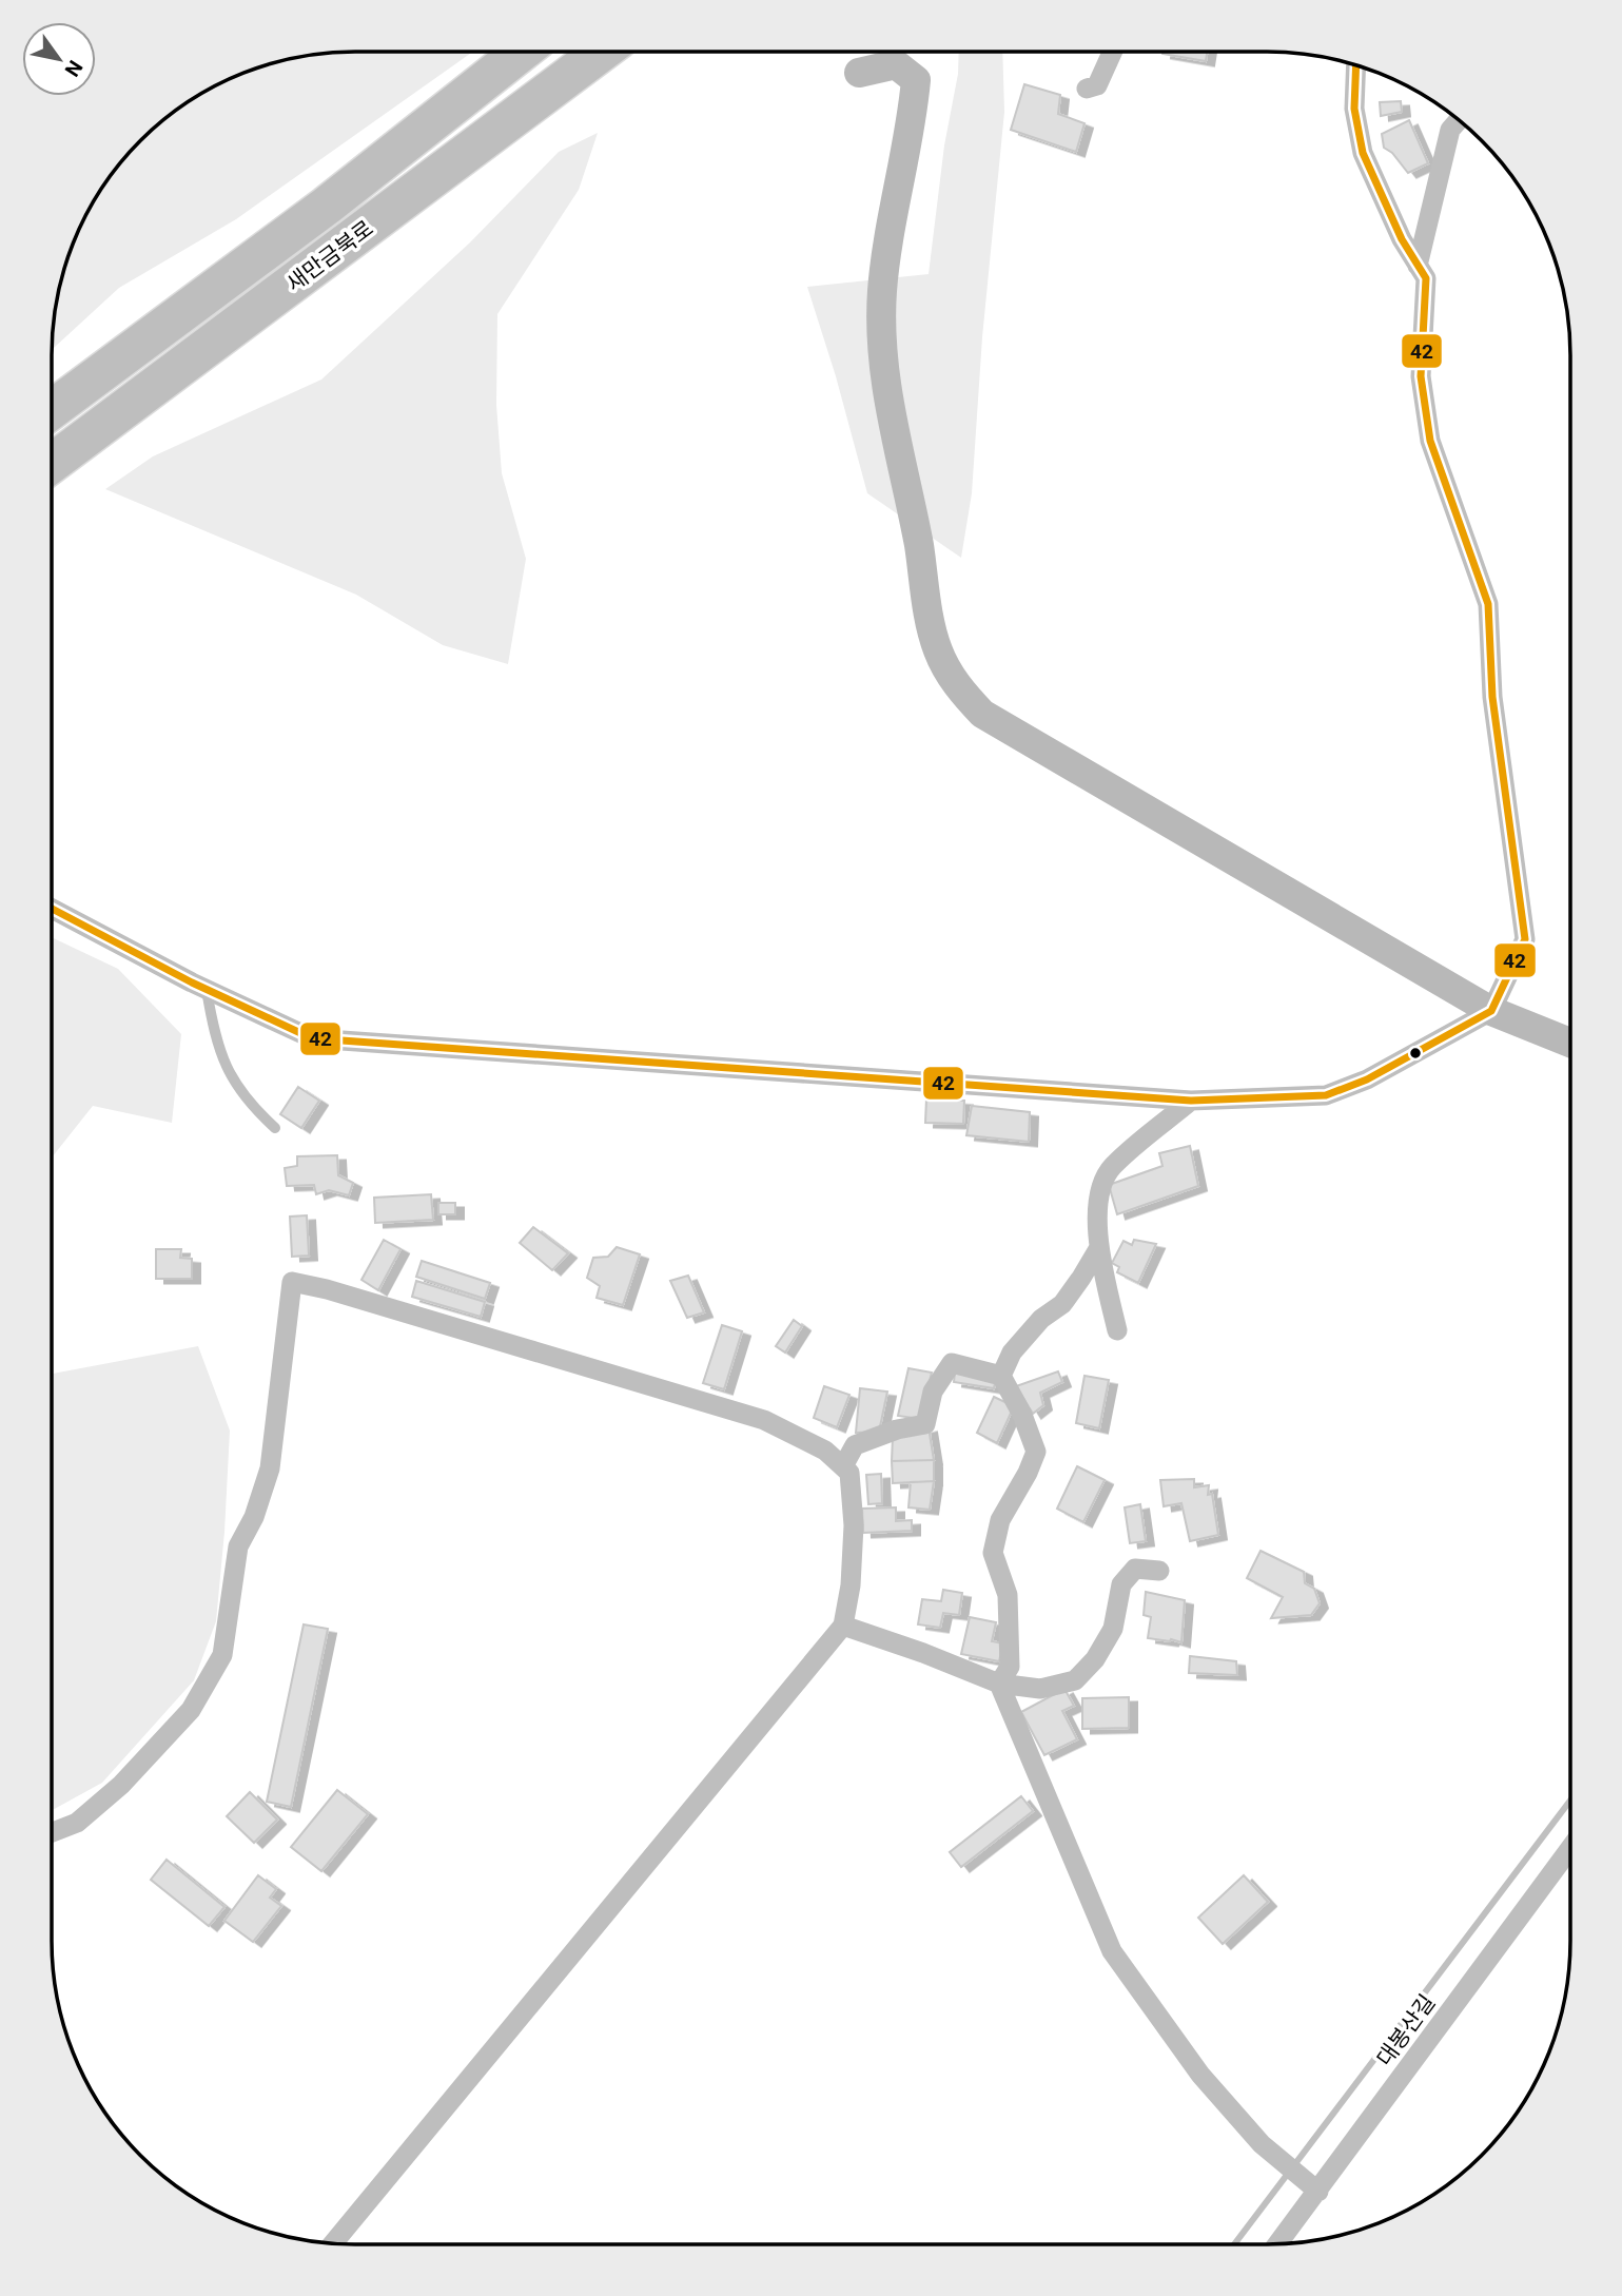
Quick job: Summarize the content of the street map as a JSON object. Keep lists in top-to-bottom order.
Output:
{
  "streets": {
    "highway": ["새만금북로"],
    "street": ["대봉산길"]
  },
  "lines": ["transit line 42"],
  "north": "bottom right"
}
